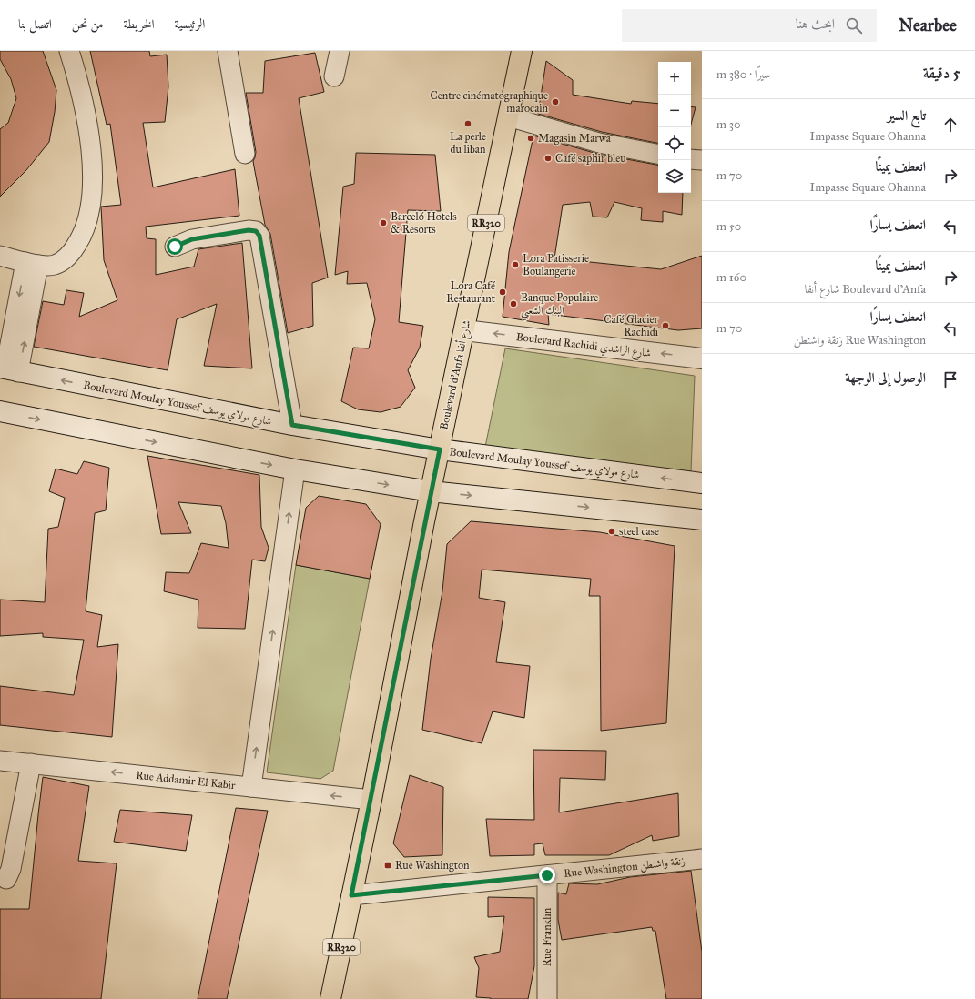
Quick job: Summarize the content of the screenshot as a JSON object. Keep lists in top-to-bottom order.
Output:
{
  "streets": {
    "main road": [
      "RR320",
      "Boulevard Rachidi شارع الراشدي",
      "Boulevard d'Anfa شارع أنفا",
      "Boulevard Moulay Youssef شارع مولاي يوسف"
    ],
    "street": ["Rue Addamir El Kabir", "Rue Washington زنقة واشنطن", "Rue Franklin"]
  },
  "crossings": [
    ["Boulevard Rachidi شارع الراشدي", "Boulevard d'Anfa شارع أنفا"],
    ["Boulevard d'Anfa شارع أنفا", "Boulevard Moulay Youssef شارع مولاي يوسف"],
    ["Boulevard d'Anfa شارع أنفا", "Rue Addamir El Kabir"],
    ["Boulevard d'Anfa شارع أنفا", "Rue Washington زنقة واشنطن"],
    ["Rue Washington زنقة واشنطن", "Rue Franklin"]
  ],
  "one_way": ["Rue Addamir El Kabir"],
  "places": {
    "other": [
      "Centre cinématographique marocain",
      "La perle du liban",
      "Magasin Marwa",
      "Café saphir bleu",
      "Barceló Hotels & Resorts",
      "Lora Patisserie Boulangerie",
      "Lora Café Restaurant",
      "Banque Populaire البنك الشعبي",
      "Café Glacier Rachidi",
      "steel case"
    ],
    "transit": ["Rue Washington"]
  },
  "page": {
    "header": "Nearbee",
    "search": "ابحث هنا",
    "nav": [
      "الرئيسية",
      "الخريطة",
      "من نحن",
      "اتصل بنا"
    ],
    "heading": ["5 دقيقة", "سيرًا · 380 m"],
    "map_buttons": ["+", "−"],
    "list": [
      ["تابع السير", "Impasse Square Ohanna", "30 m"],
      ["انعطف يمينًا", "Impasse Square Ohanna", "70 m"],
      ["انعطف يسارًا", "50 m"],
      ["انعطف يمينًا", "Boulevard d'Anfa شارع أنفا", "160 m"],
      ["انعطف يسارًا", "Rue Washington زنقة واشنطن", "70 m"],
      "الوصول إلى الوجهة"
    ]
  }
}
